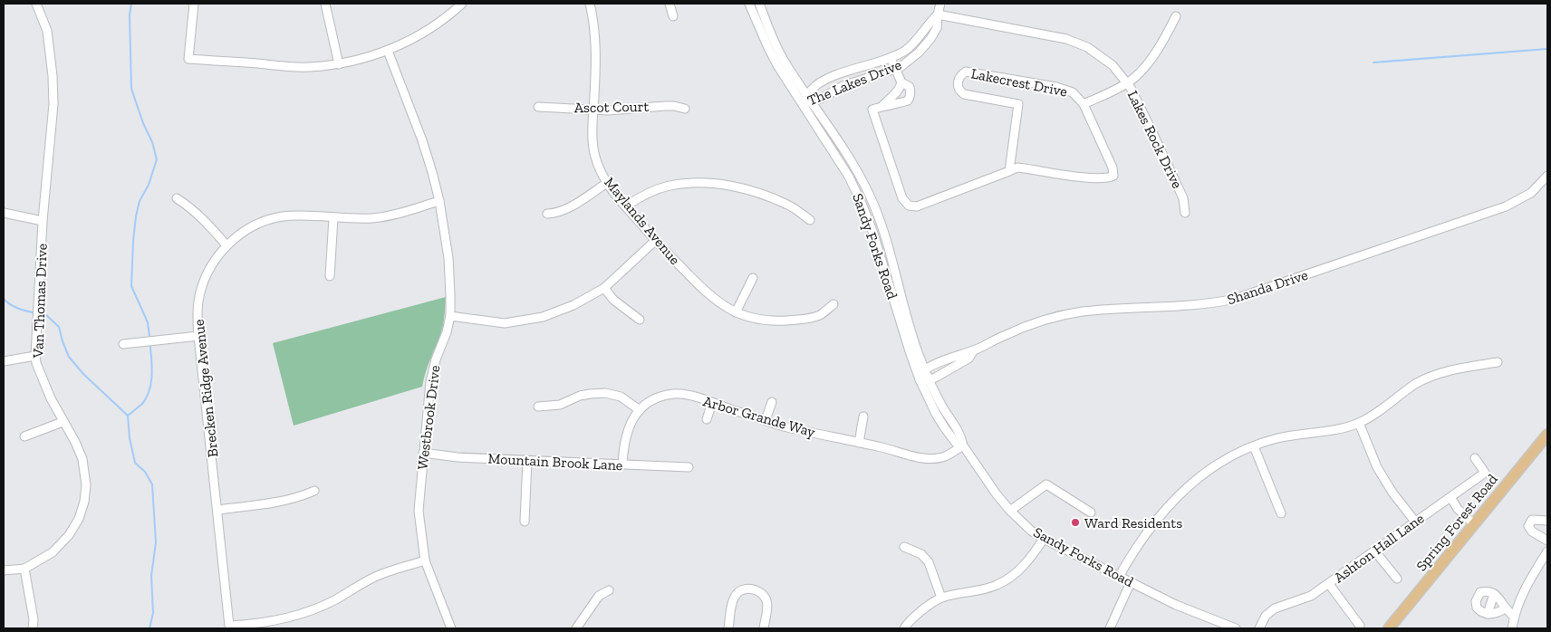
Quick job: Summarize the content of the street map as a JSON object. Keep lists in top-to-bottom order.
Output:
{
  "streets": {
    "main road": ["Spring Forest Road"],
    "street": [
      "The Lakes Drive",
      "Lakecrest Drive",
      "Ascot Court",
      "Lakes Rock Drive",
      "Maylands Avenue",
      "Sandy Forks Road",
      "Shanda Drive",
      "Van Thomas Drive",
      "Brecken Ridge Avenue",
      "Arbor Grande Way",
      "Westbrook Drive",
      "Mountain Brook Lane",
      "Ashton Hall Lane"
    ]
  },
  "crossings": [
    ["The Lakes Drive", "Lakecrest Drive"],
    ["The Lakes Drive", "Lakes Rock Drive"],
    ["The Lakes Drive", "Sandy Forks Road"],
    ["Lakecrest Drive", "Lakes Rock Drive"],
    ["Ascot Court", "Maylands Avenue"],
    ["Sandy Forks Road", "Shanda Drive"],
    ["Sandy Forks Road", "Arbor Grande Way"],
    ["Brecken Ridge Avenue", "Westbrook Drive"],
    ["Arbor Grande Way", "Mountain Brook Lane"],
    ["Westbrook Drive", "Mountain Brook Lane"]
  ],
  "places": ["Ward Residents"]
}
